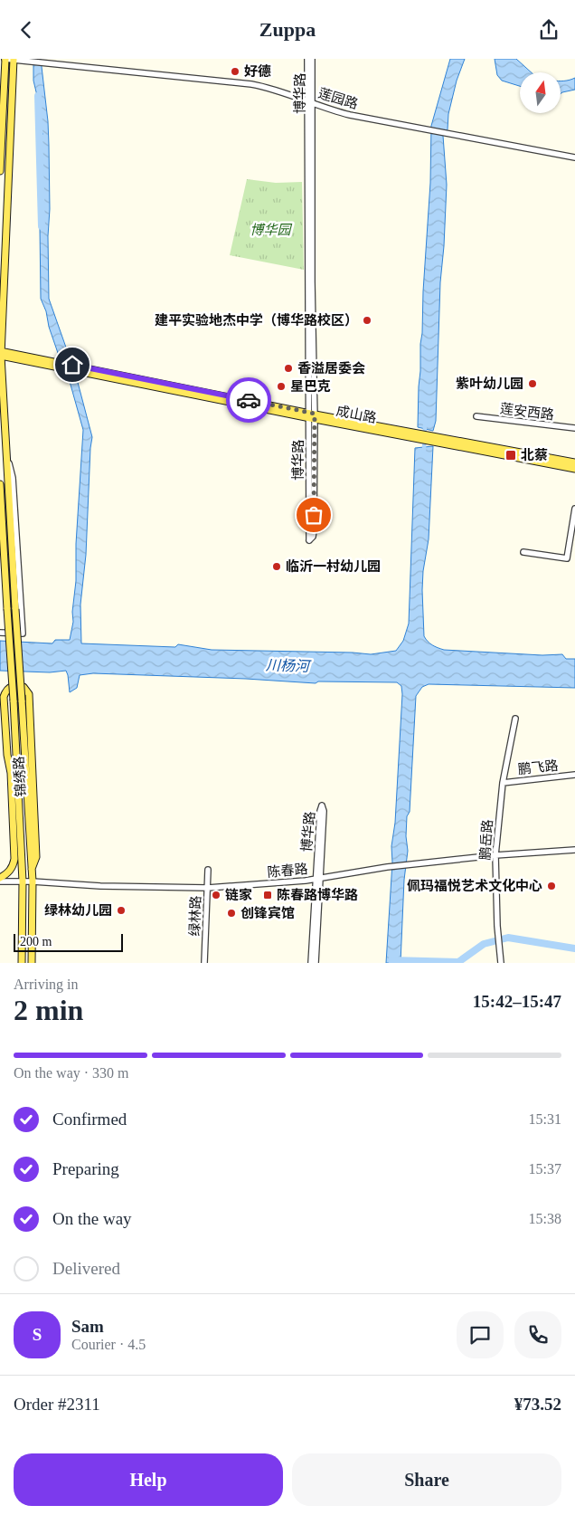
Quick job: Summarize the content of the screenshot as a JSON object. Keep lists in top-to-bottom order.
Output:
{
  "streets": {
    "main road": ["成山路", "锦绣路"],
    "street": [
      "博华路",
      "莲园路",
      "莲安西路",
      "鹏飞路",
      "鹏岳路",
      "陈春路",
      "绿林路"
    ]
  },
  "crossings": [
    ["博华路", "莲园路"],
    ["博华路", "成山路"],
    ["博华路", "陈春路"],
    ["莲园路", "锦绣路"],
    ["成山路", "锦绣路"],
    ["鹏飞路", "鹏岳路"],
    ["锦绣路", "陈春路"],
    ["鹏岳路", "陈春路"],
    ["陈春路", "绿林路"]
  ],
  "water": ["川杨河"],
  "parks": ["博华园"],
  "places": {
    "other": [
      "好德",
      "建平实验地杰中学（博华路校区）",
      "香溢居委会",
      "紫叶幼儿园",
      "星巴克",
      "临沂一村幼儿园",
      "佩玛福悦艺术文化中心",
      "链家",
      "绿林幼儿园",
      "创锋宾馆"
    ],
    "transit": ["北蔡", "陈春路博华路"]
  },
  "scale_bar": "200 m",
  "north": "top",
  "page": {
    "header": "Zuppa",
    "scale": "200 m",
    "heading": ["2 min", "Arriving in", "15:42–15:47"],
    "panel": [
      "Sam",
      "Courier · 4.5",
      "Order #2311",
      "¥73.52"
    ],
    "bar": "On the way · 330 m",
    "list": [
      ["Confirmed", "15:31"],
      ["Preparing", "15:37"],
      ["On the way", "15:38"],
      "Delivered"
    ],
    "round": "S",
    "buttons": ["Help", "Share"]
  }
}
